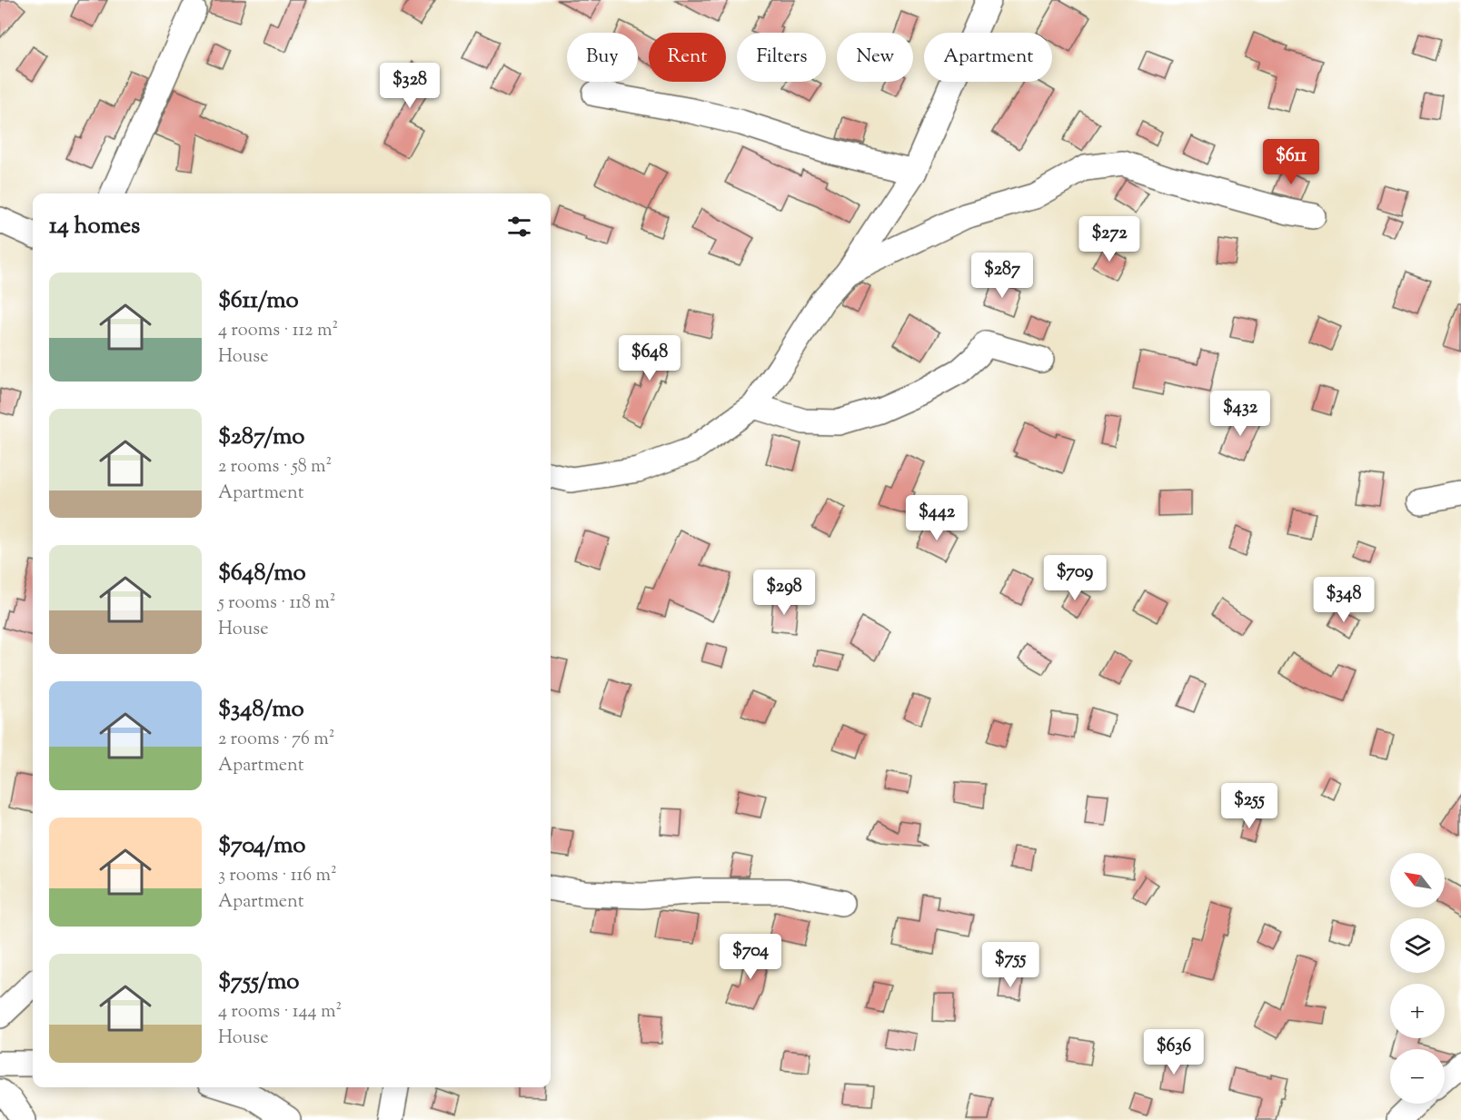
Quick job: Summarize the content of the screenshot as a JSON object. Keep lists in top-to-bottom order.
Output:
{
  "north": "top left",
  "page": {
    "chip": [
      "Buy",
      "Rent",
      "Filters",
      "New",
      "Apartment"
    ],
    "price": [
      "$328",
      "$611",
      "$272",
      "$287",
      "$648",
      "$432",
      "$442",
      "$709",
      "$298",
      "$348",
      "$255",
      "$704",
      "$755",
      "$636"
    ],
    "heading": "14 homes",
    "list": [
      {
        "name": "$611/mo",
        "note": "4 rooms · 112 m² · House"
      },
      {
        "name": "$287/mo",
        "note": "2 rooms · 58 m² · Apartment"
      },
      {
        "name": "$648/mo",
        "note": "5 rooms · 118 m² · House"
      },
      {
        "name": "$348/mo",
        "note": "2 rooms · 76 m² · Apartment"
      },
      {
        "name": "$704/mo",
        "note": "3 rooms · 116 m² · Apartment"
      },
      {
        "name": "$755/mo",
        "note": "4 rooms · 144 m² · House"
      }
    ],
    "map_buttons": ["+", "−"]
  }
}
